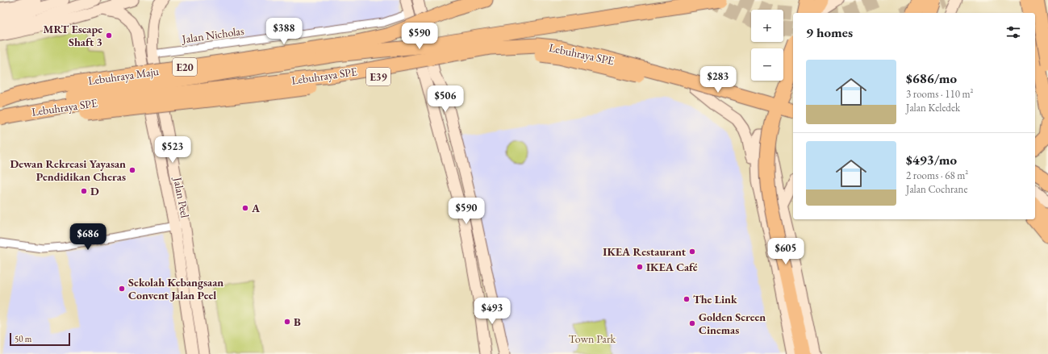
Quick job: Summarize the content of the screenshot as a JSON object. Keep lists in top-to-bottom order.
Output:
{
  "streets": {
    "highway": [
      "Lebuhraya SPE",
      "E20",
      "Lebuhraya Maju",
      "E39"
    ],
    "street": ["Jalan Nicholas", "Jalan Peel"]
  },
  "crossings": [
    ["Jalan Nicholas", "Jalan Peel"]
  ],
  "parks": ["Town Park"],
  "places": [
    "MRT Escape Shaft 3",
    "Dewan Rekreasi Yayasan Pendidikan Cheras",
    "D",
    "A",
    "IKEA Restaurant",
    "IKEA Café",
    "Sekolah Kebangsaan Convent Jalan Peel",
    "The Link",
    "B",
    "Golden Screen Cinemas"
  ],
  "scale_bar": "50 m",
  "page": {
    "map_buttons": ["+", "−"],
    "heading": "9 homes",
    "price": [
      "$388",
      "$590",
      "$283",
      "$506",
      "$523",
      "$590",
      "$686",
      "$605",
      "$493"
    ],
    "list": [
      {
        "name": "$686/mo",
        "note": "3 rooms · 110 m² · Jalan Keledek"
      },
      {
        "name": "$493/mo",
        "note": "2 rooms · 68 m² · Jalan Cochrane"
      }
    ],
    "scale": "50 m"
  }
}
